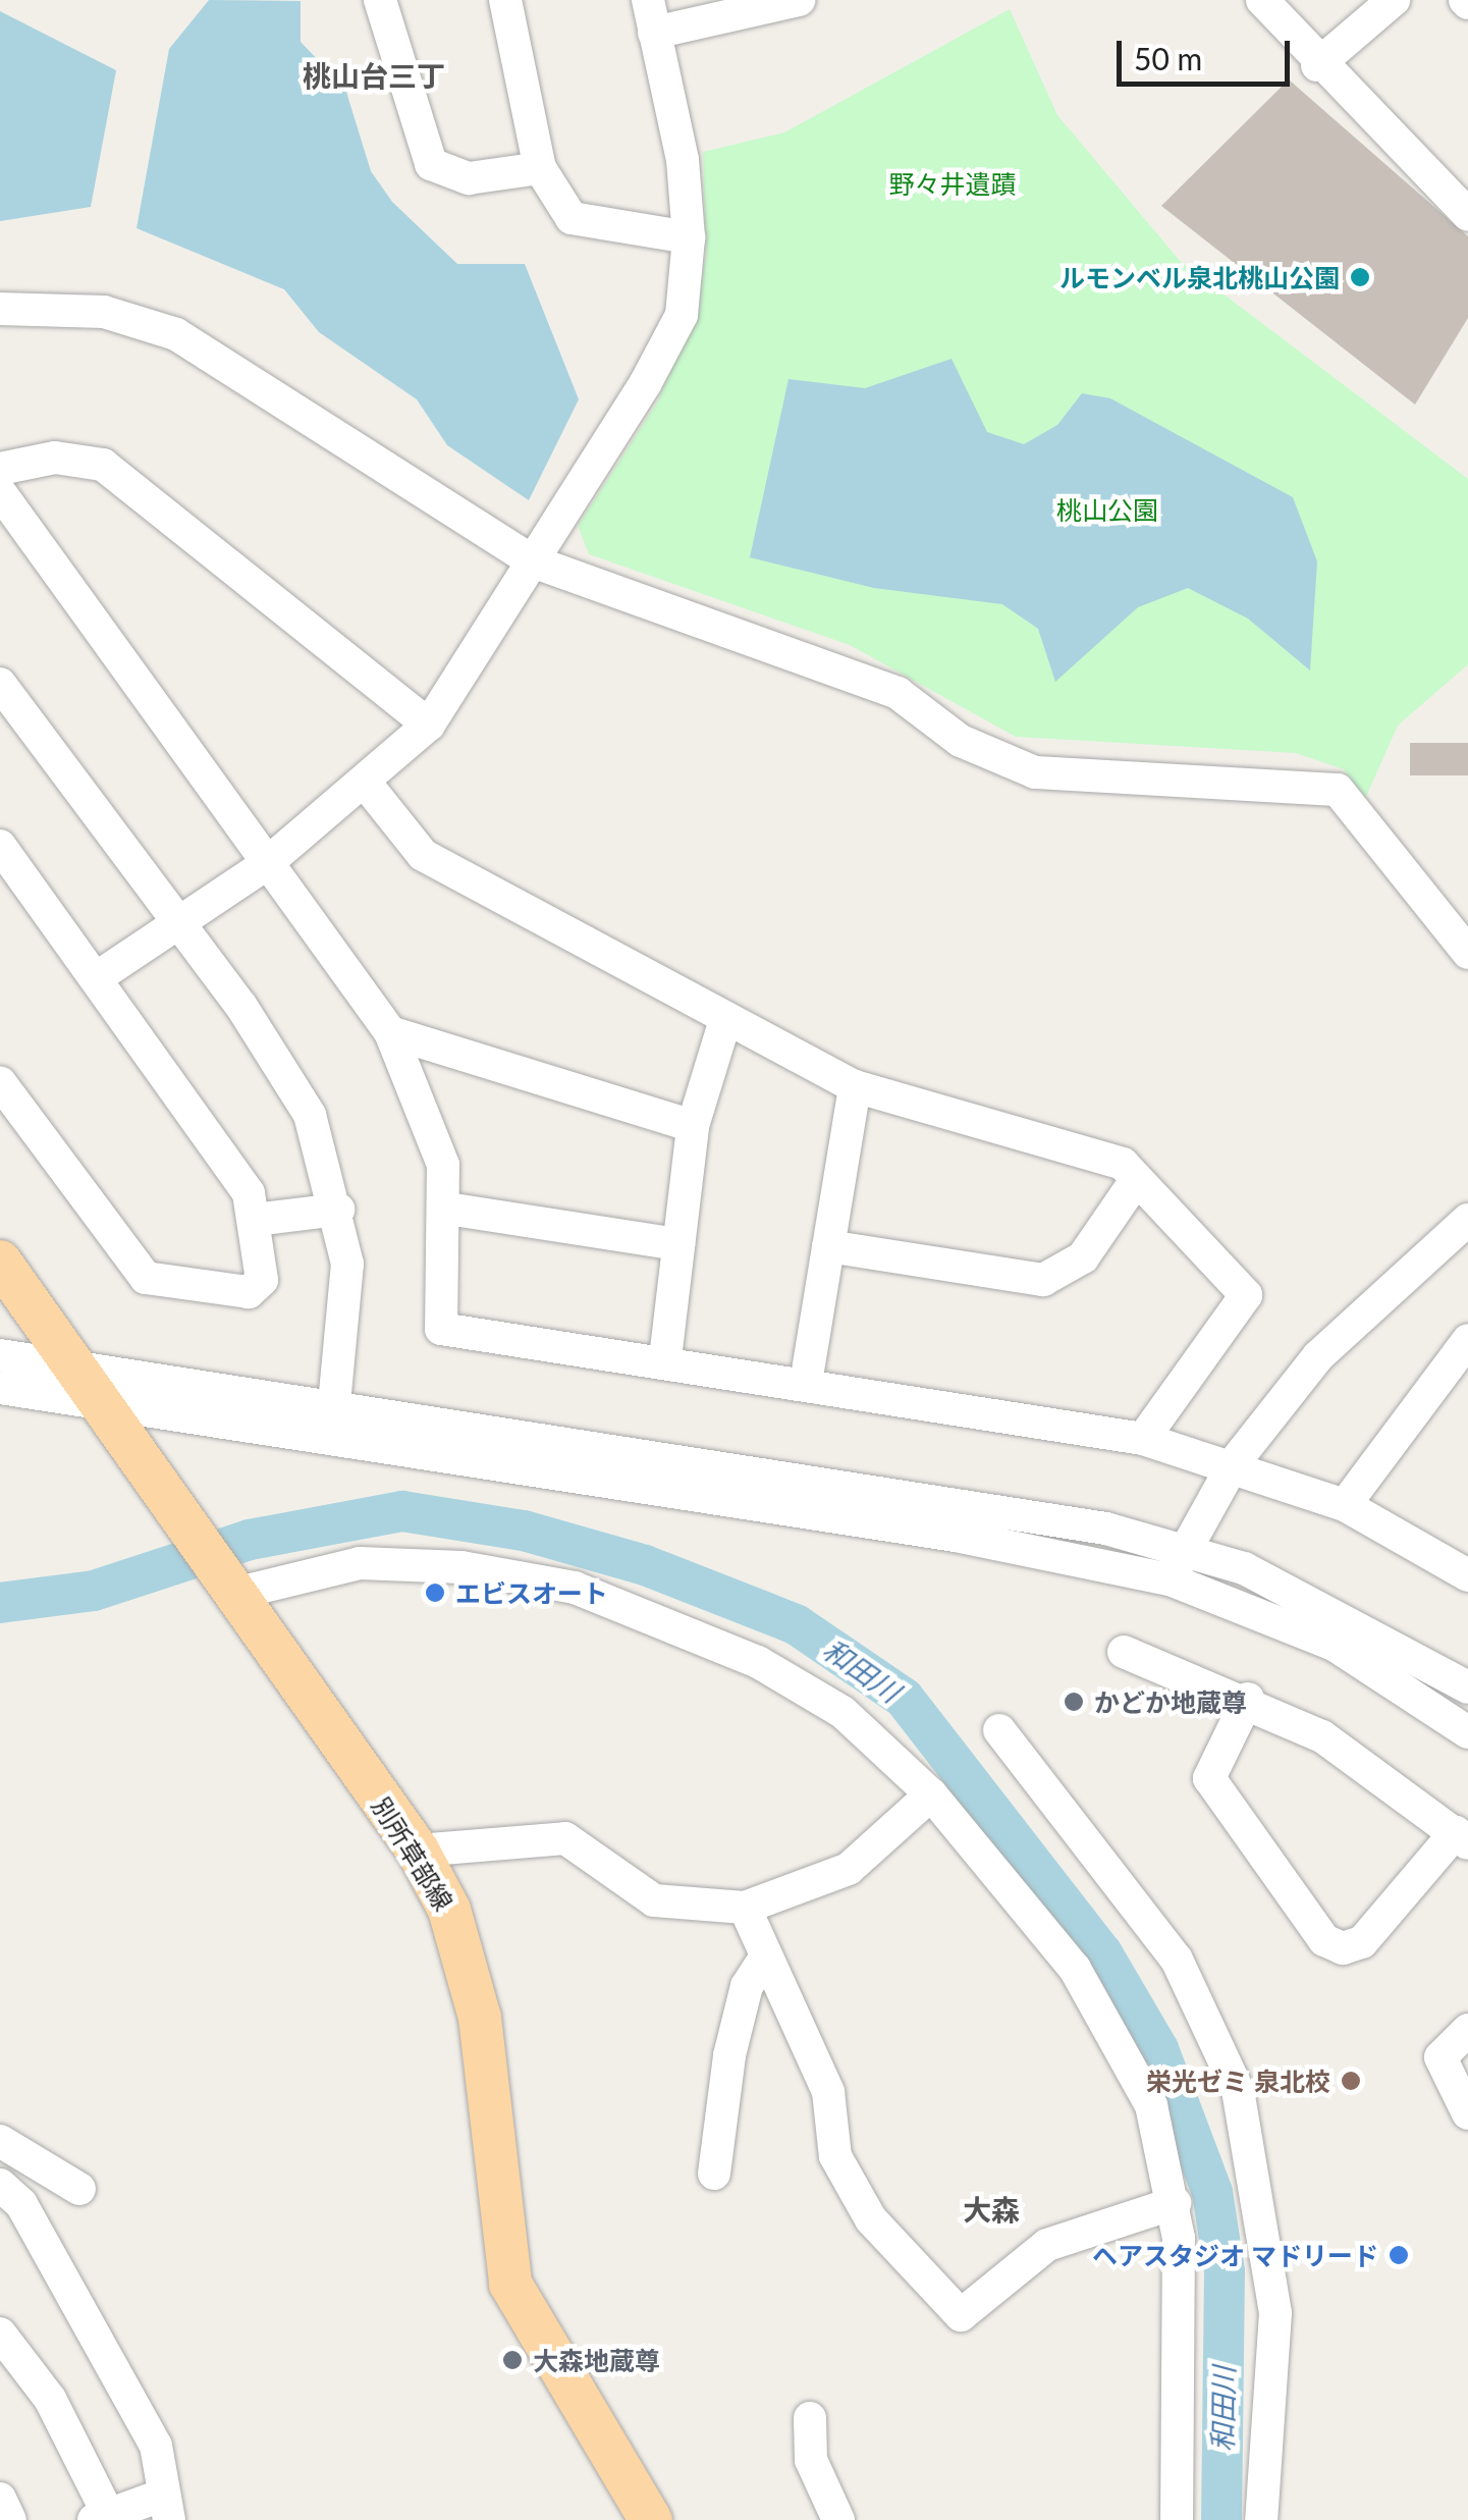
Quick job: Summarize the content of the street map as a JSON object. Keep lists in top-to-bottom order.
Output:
{
  "streets": {
    "main road": ["別所草部線"]
  },
  "districts": ["桃山台三丁", "大森"],
  "water": ["和田川"],
  "parks": ["野々井遺蹟", "桃山公園"],
  "places": [
    "ルモンベル泉北桃山公園",
    "エビスオート",
    "かどか地蔵尊",
    "栄光ゼミ 泉北校",
    "ヘアスタジオ マドリード",
    "大森地蔵尊"
  ],
  "scale_bar": "50 m"
}
